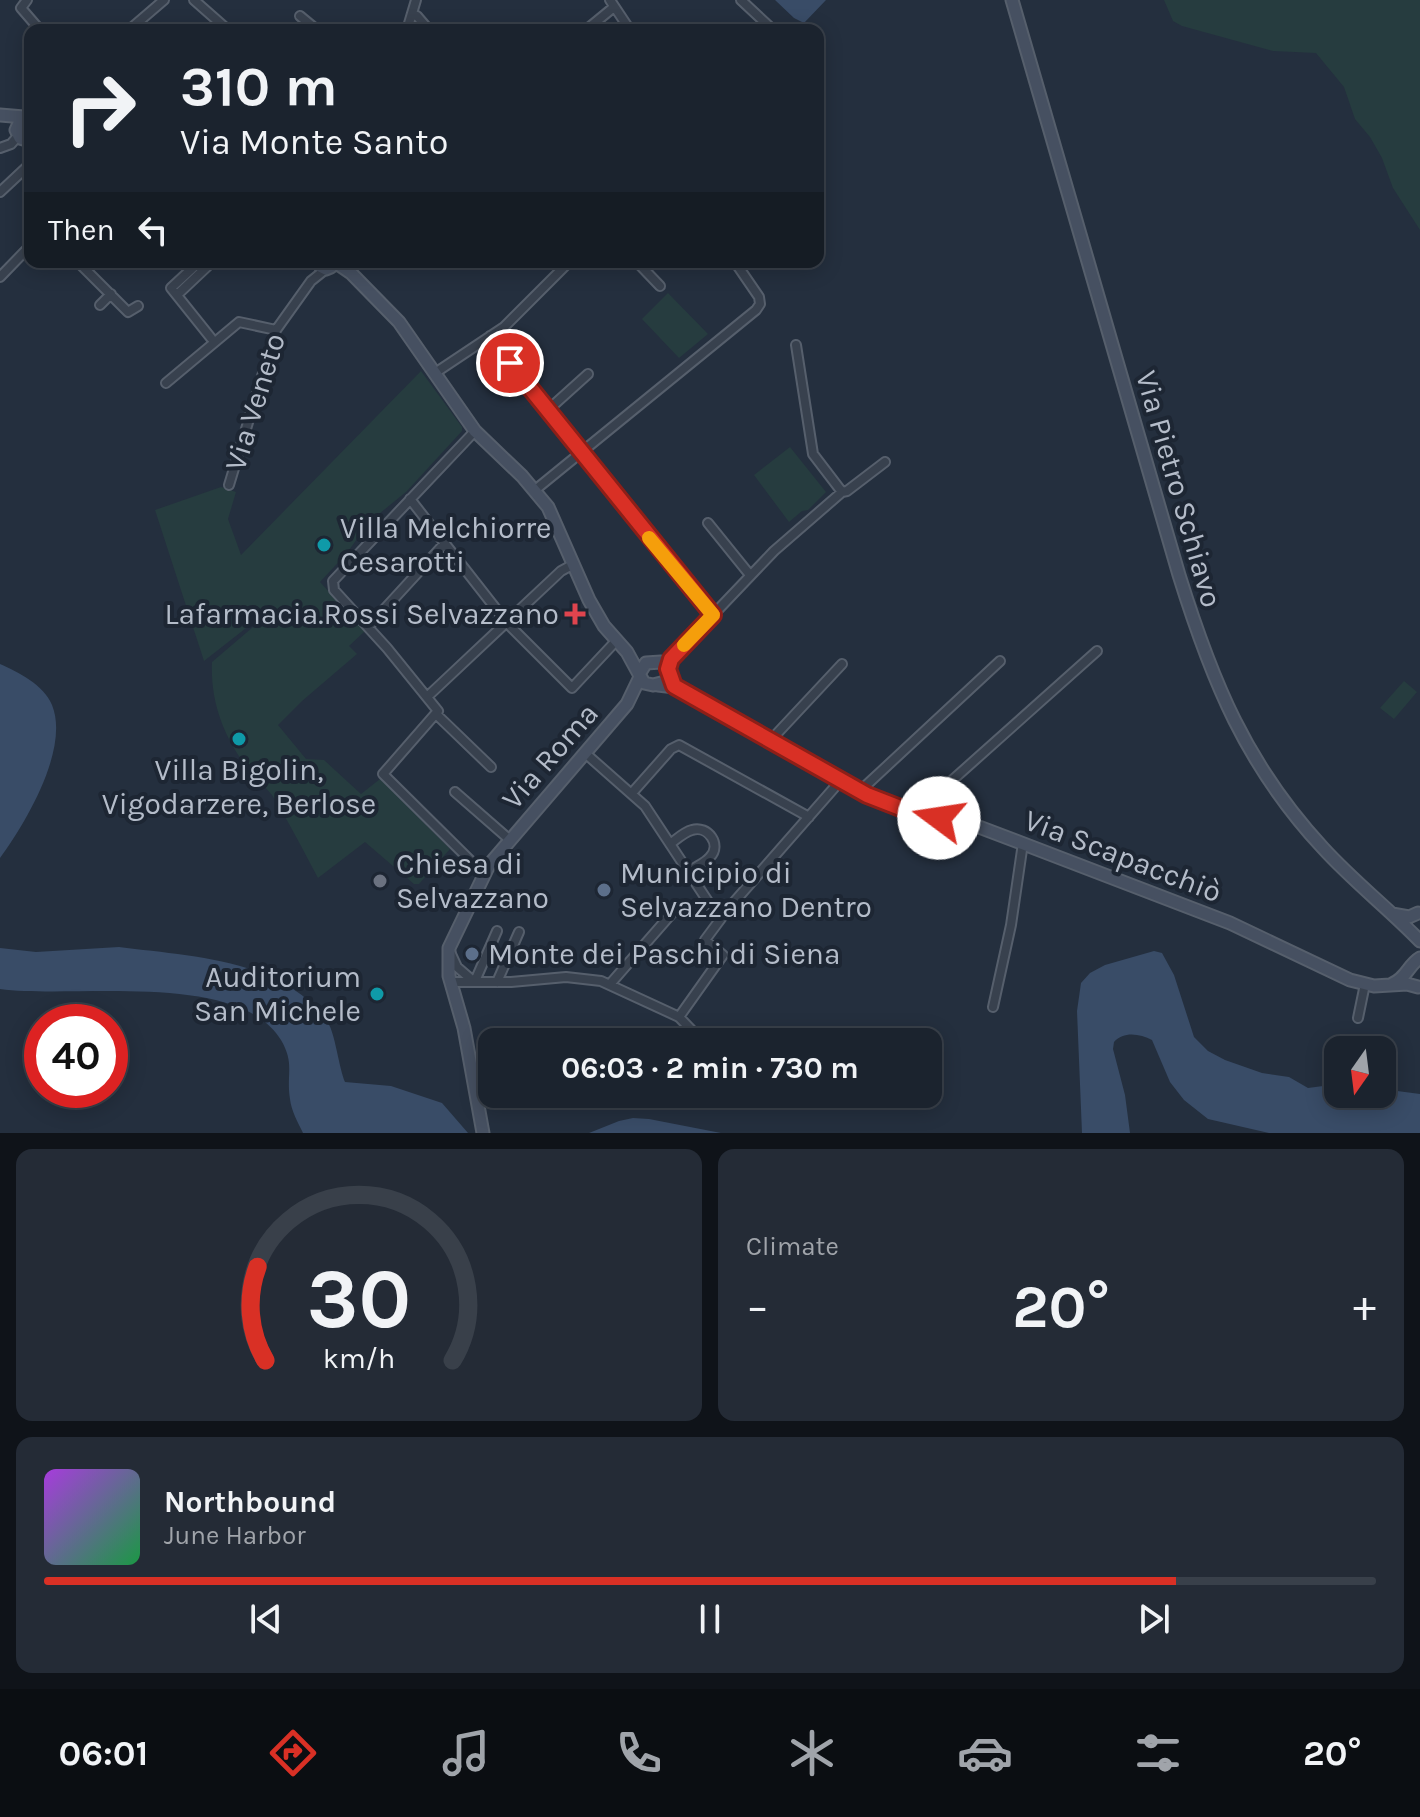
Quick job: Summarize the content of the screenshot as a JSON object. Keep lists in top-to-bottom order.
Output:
{
  "streets": {
    "street": [
      "Via Veneto",
      "Via Pietro Schiavo",
      "Via Roma",
      "Via Scapacchiò"
    ]
  },
  "crossings": [
    ["Via Roma", "Via Scapacchiò"]
  ],
  "places": {
    "other": [
      "Villa Melchiorre Cesarotti",
      "Villa Bigolin, Vigodarzere, Berlose",
      "Chiesa di Selvazzano",
      "Municipio di Selvazzano Dentro",
      "Monte dei Paschi di Siena",
      "Auditorium San Michele"
    ],
    "health": ["Lafarmacia.Rossi Selvazzano"]
  },
  "north": "bottom",
  "page": {
    "turn": ["310 m", "Via Monte Santo"],
    "then": "Then",
    "limit": "40",
    "trip": "06:03 · 2 min · 730 m",
    "tile": "Climate",
    "heat": ["−", "20°", "+"],
    "song": ["Northbound", "June Harbor"],
    "tabs": ["06:01", "20°"],
    "gauge": ["30", "km/h"]
  }
}
